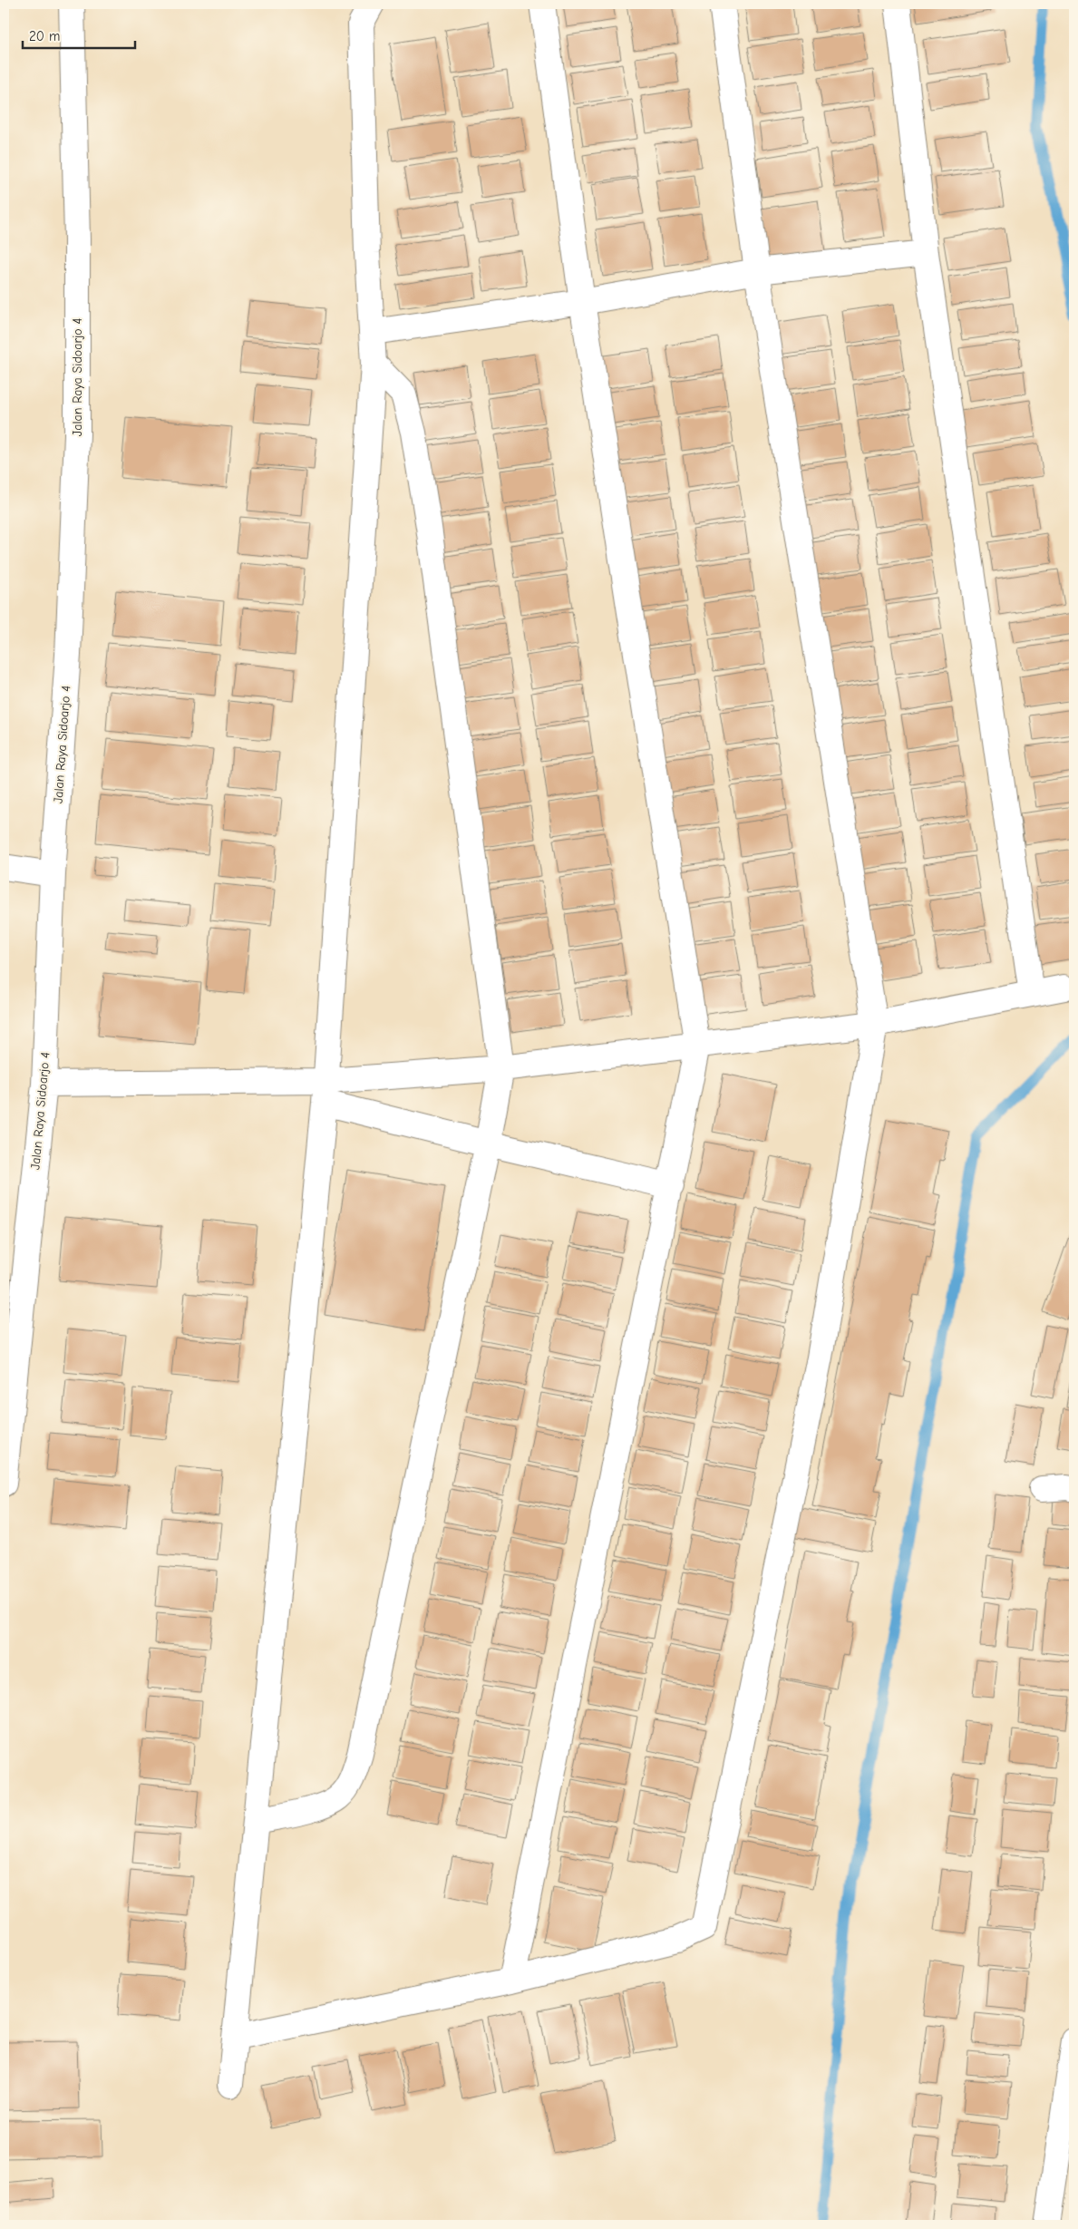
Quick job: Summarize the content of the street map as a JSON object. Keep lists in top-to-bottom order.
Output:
{
  "streets": {
    "street": ["Jalan Raya Sidoarjo 4"]
  },
  "scale_bar": "20 m"
}
